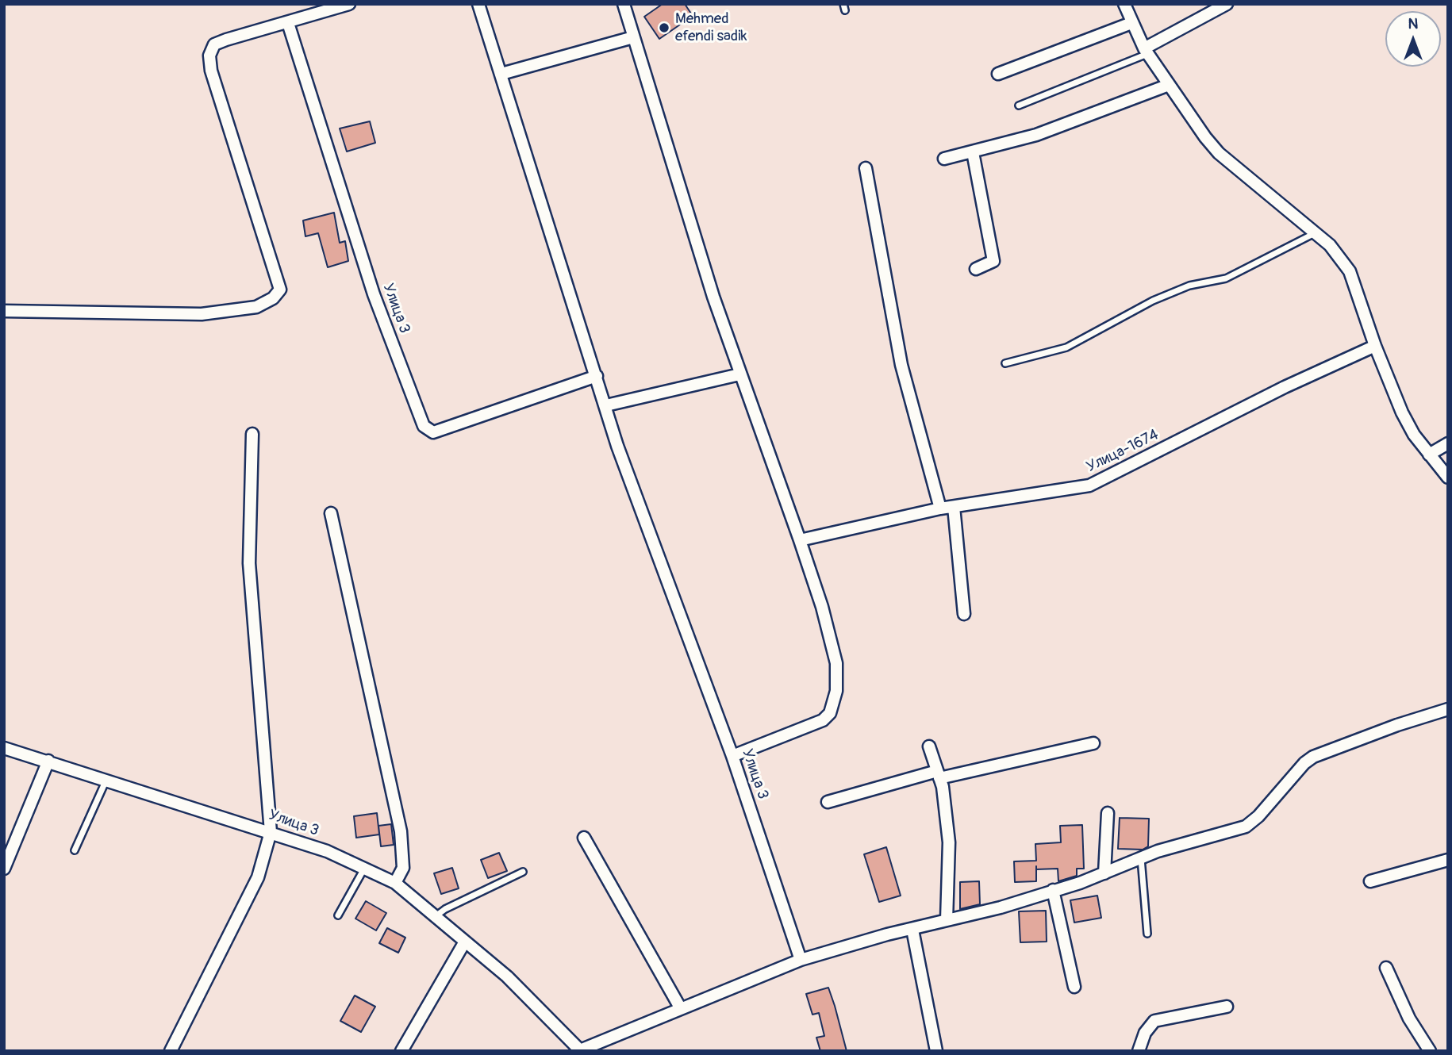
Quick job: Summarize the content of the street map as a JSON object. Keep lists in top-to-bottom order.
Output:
{
  "streets": {
    "street": ["Улица 3", "Улица-1674"]
  },
  "places": ["Mehmed efendi sadik"],
  "north": "top"
}
